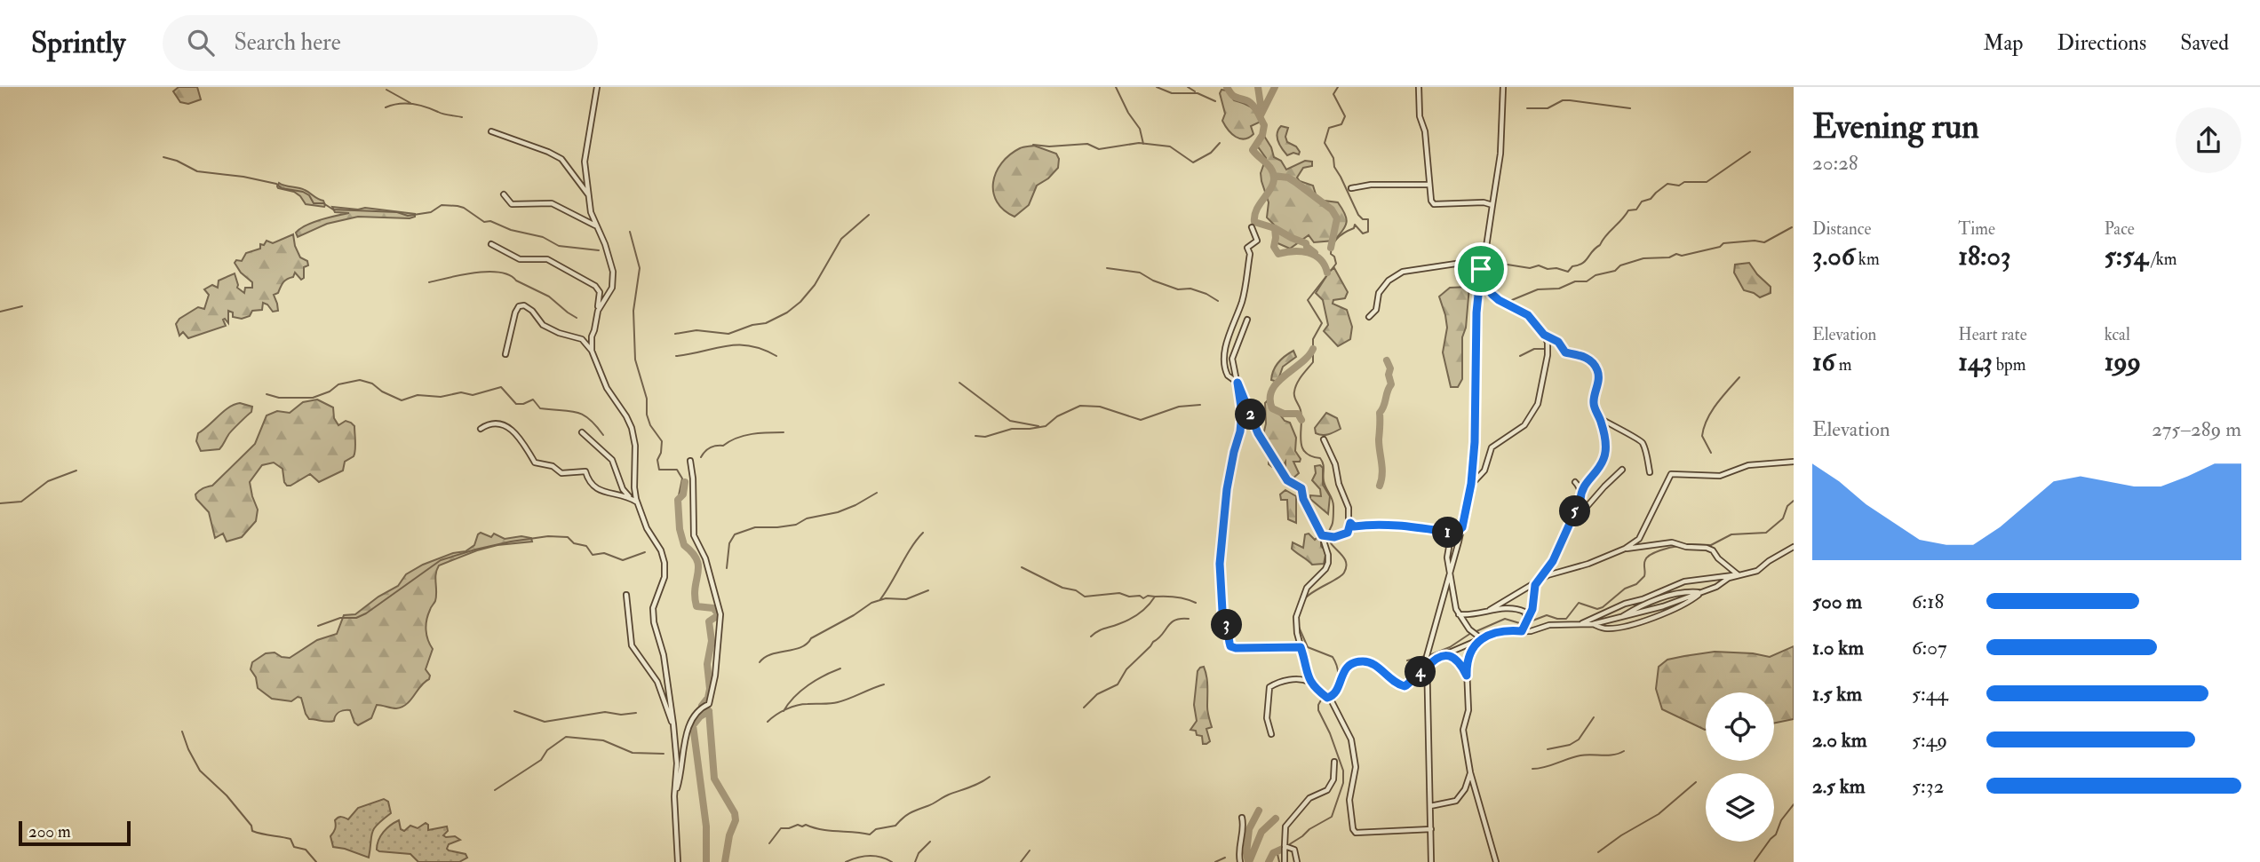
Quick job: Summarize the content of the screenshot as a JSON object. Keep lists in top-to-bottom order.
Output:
{
  "scale_bar": "200 m",
  "page": {
    "header": "Sprintly",
    "search": "Search here",
    "nav": ["Map", "Directions", "Saved"],
    "heading": ["Evening run", "20:28"],
    "stats": [
      ["Distance", "3.06 km"],
      ["Time", "18:03"],
      ["Pace", "5:54 /km"],
      ["Elevation", "16 m"],
      ["Heart rate", "143 bpm"],
      ["kcal", "199"]
    ],
    "pins": [
      "2",
      "5",
      "1",
      "3",
      "4"
    ],
    "chart": ["Elevation", "275–289 m"],
    "list": [
      {
        "name": "500 m",
        "note": "6:18"
      },
      {
        "name": "1.0 km",
        "note": "6:07"
      },
      {
        "name": "1.5 km",
        "note": "5:44"
      },
      {
        "name": "2.0 km",
        "note": "5:49"
      },
      {
        "name": "2.5 km",
        "note": "5:32"
      }
    ],
    "scale": "200 m"
  }
}
